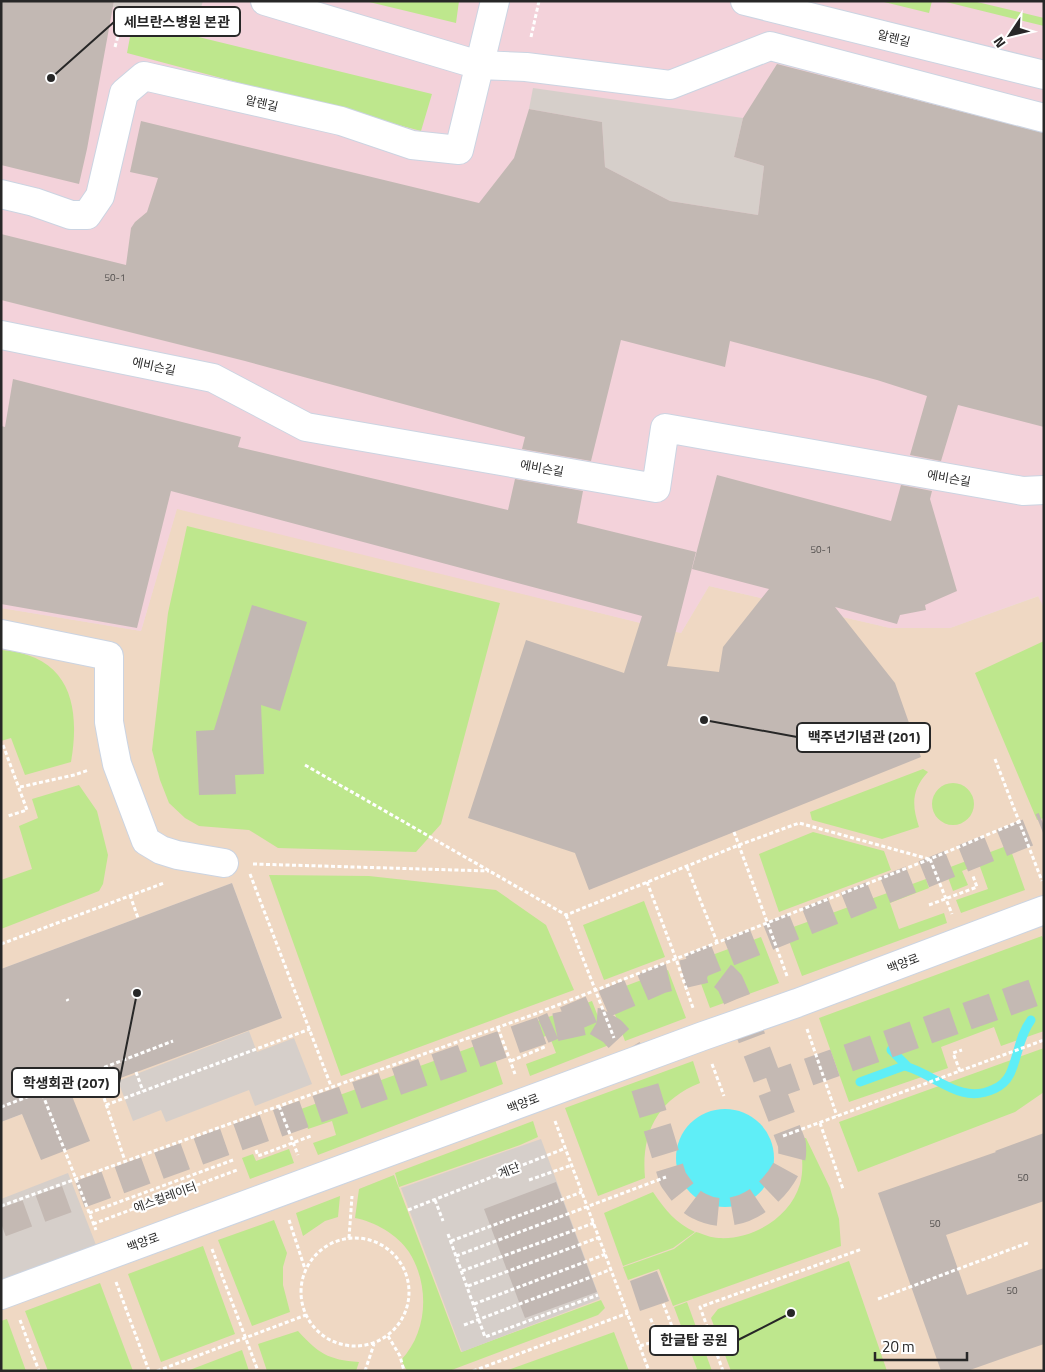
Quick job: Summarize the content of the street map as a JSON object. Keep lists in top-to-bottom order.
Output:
{
  "streets": {
    "street": ["알렌길", "에비슨길", "백양로"],
    "path": ["계단", "에스컬레이터"]
  },
  "places": [
    "세브란스병원 본관",
    "백주년기념관 (201)",
    "학생회관 (207)",
    "한글탑 공원"
  ],
  "house_numbers": [
    "50-1",
    "50-1",
    "50",
    "50",
    "50"
  ],
  "scale_bar": "20 m",
  "north": "bottom left"
}
